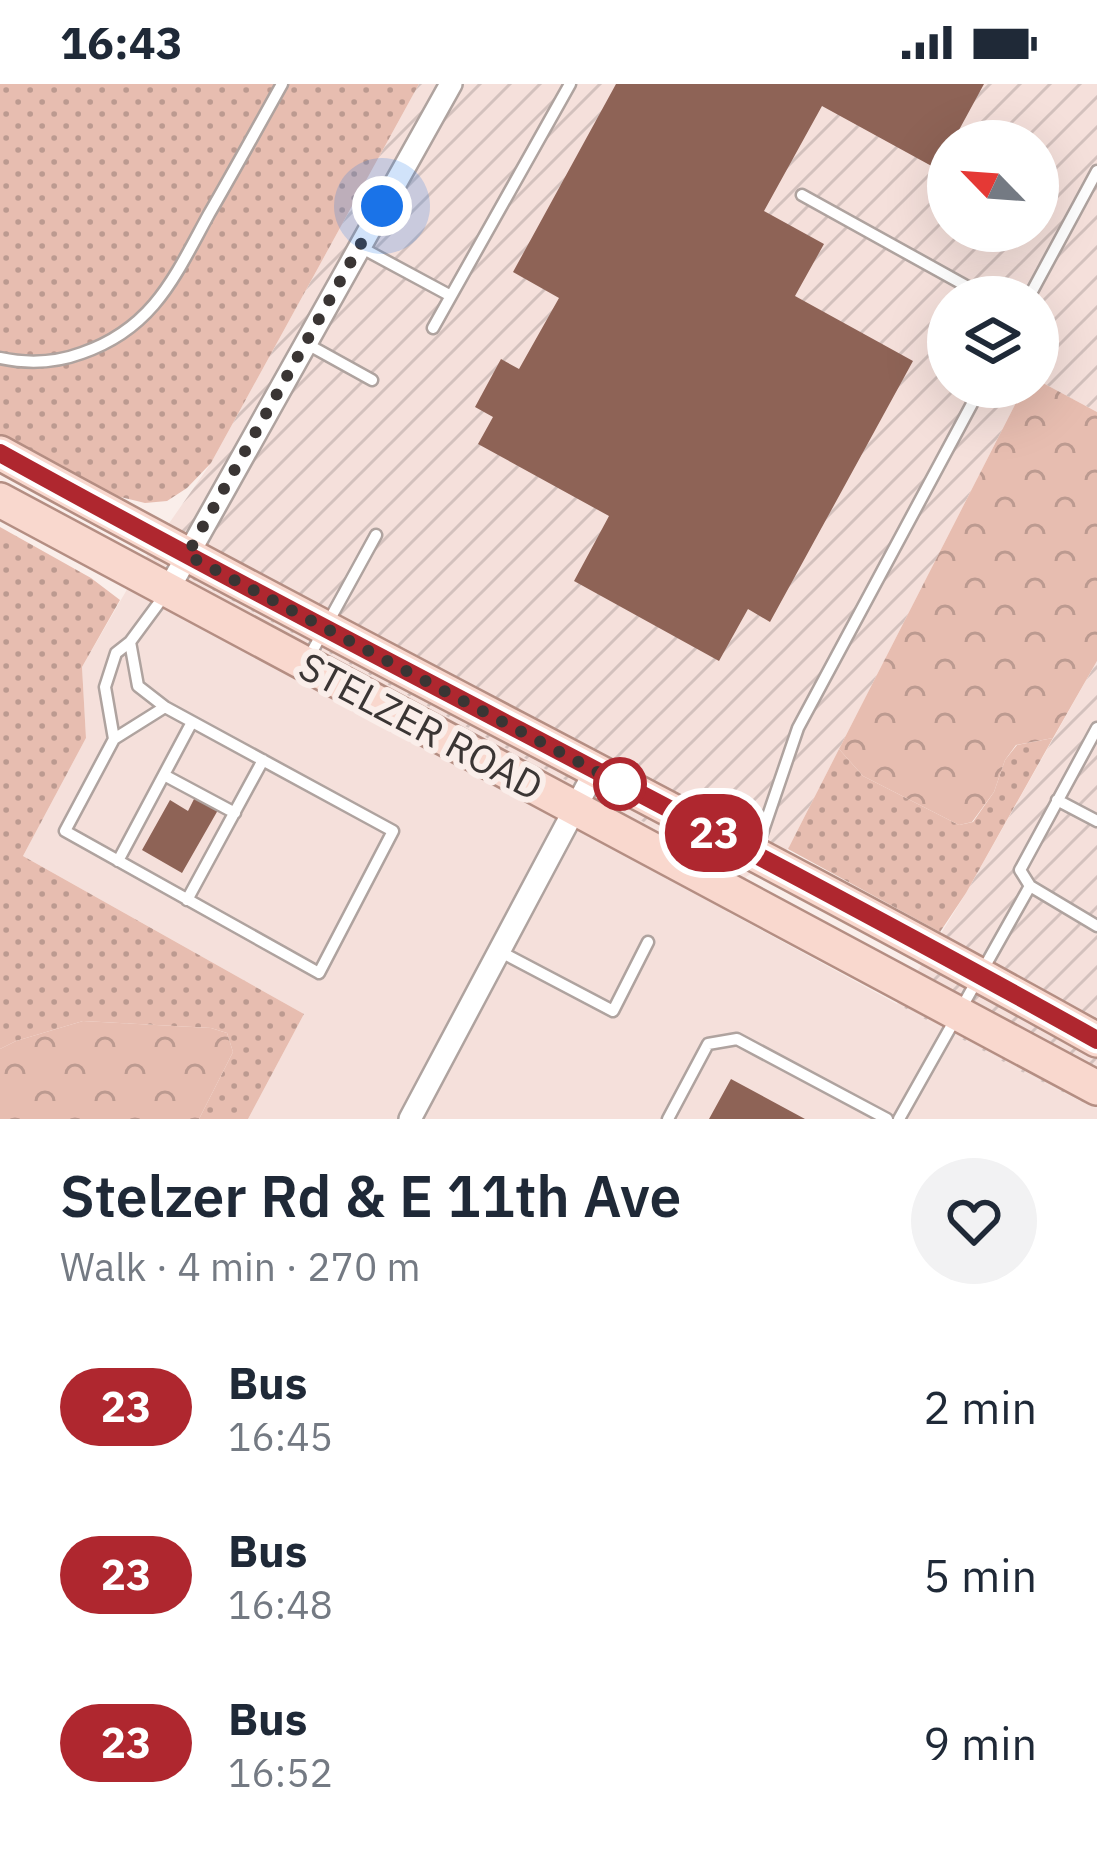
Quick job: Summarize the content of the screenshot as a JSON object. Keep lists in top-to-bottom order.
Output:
{
  "streets": {
    "main road": ["STELZER ROAD"]
  },
  "lines": ["bus line 23"],
  "north": "top left",
  "page": {
    "status": "16:43",
    "on_map": "23",
    "heading": ["Stelzer Rd & E 11th Ave", "Walk · 4 min · 270 m"],
    "list": [
      {
        "mark": "23",
        "name": "Bus",
        "note": "16:45",
        "value": "2 min"
      },
      {
        "mark": "23",
        "name": "Bus",
        "note": "16:48",
        "value": "5 min"
      },
      {
        "mark": "23",
        "name": "Bus",
        "note": "16:52",
        "value": "9 min"
      }
    ]
  }
}
